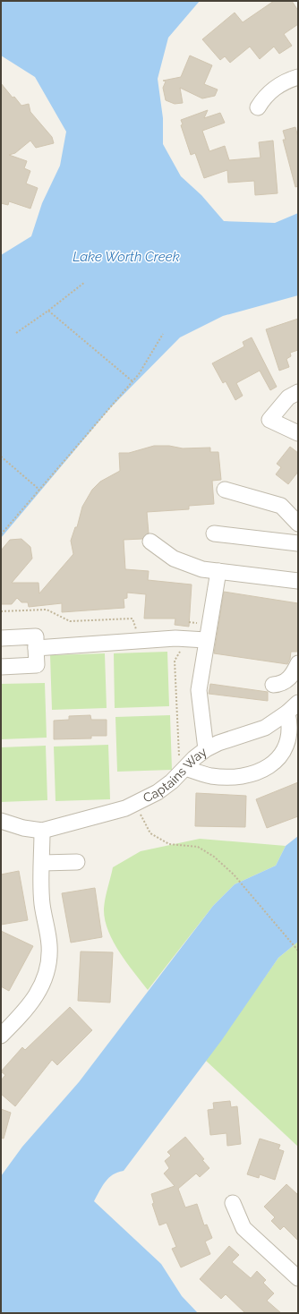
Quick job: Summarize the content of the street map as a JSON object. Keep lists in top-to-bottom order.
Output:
{
  "streets": {
    "street": ["Captains Way"]
  },
  "water": ["Lake Worth Creek"]
}
